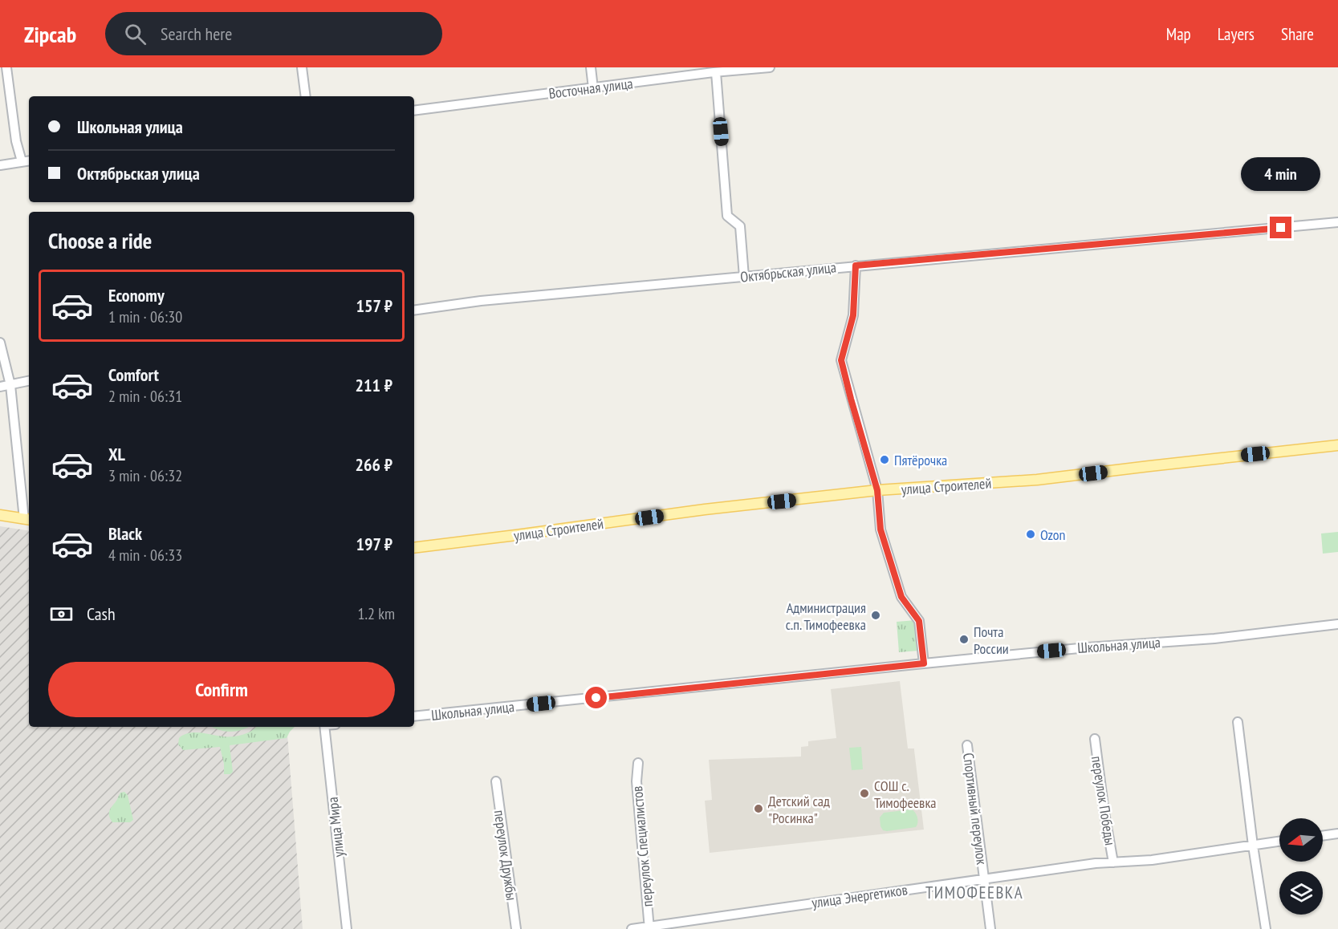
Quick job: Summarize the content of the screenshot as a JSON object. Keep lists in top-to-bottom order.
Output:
{
  "streets": {
    "main road": ["улица Строителей"],
    "street": [
      "Восточная улица",
      "Октябрьская улица",
      "Школьная улица",
      "переулок Победы",
      "Спортивный переулок",
      "улица Мира",
      "переулок Специалистов",
      "переулок Дружбы",
      "улица Энергетиков"
    ]
  },
  "crossings": [
    ["переулок Победы", "улица Энергетиков"],
    ["Спортивный переулок", "улица Энергетиков"],
    ["переулок Специалистов", "улица Энергетиков"]
  ],
  "districts": ["ТИМОФЕЕВКА"],
  "places": [
    "Пятёрочка",
    "Ozon",
    "Администрация с.п. Тимофеевка",
    "Почта России",
    "СОШ с. Тимофеевка",
    "Детский сад \"Росинка\""
  ],
  "north": "left",
  "page": {
    "header": "Zipcab",
    "search": "Search here",
    "nav": ["Map", "Layers", "Share"],
    "banner": ["Школьная улица", "Октябрьская улица"],
    "bubble": "4 min",
    "heading": "Choose a ride",
    "list": [
      {
        "name": "Economy",
        "note": "1 min · 06:30",
        "value": "157 ₽"
      },
      {
        "name": "Comfort",
        "note": "2 min · 06:31",
        "value": "211 ₽"
      },
      {
        "name": "XL",
        "note": "3 min · 06:32",
        "value": "266 ₽"
      },
      {
        "name": "Black",
        "note": "4 min · 06:33",
        "value": "197 ₽"
      }
    ],
    "pay": ["Cash", "1.2 km"],
    "buttons": "Confirm"
  }
}
